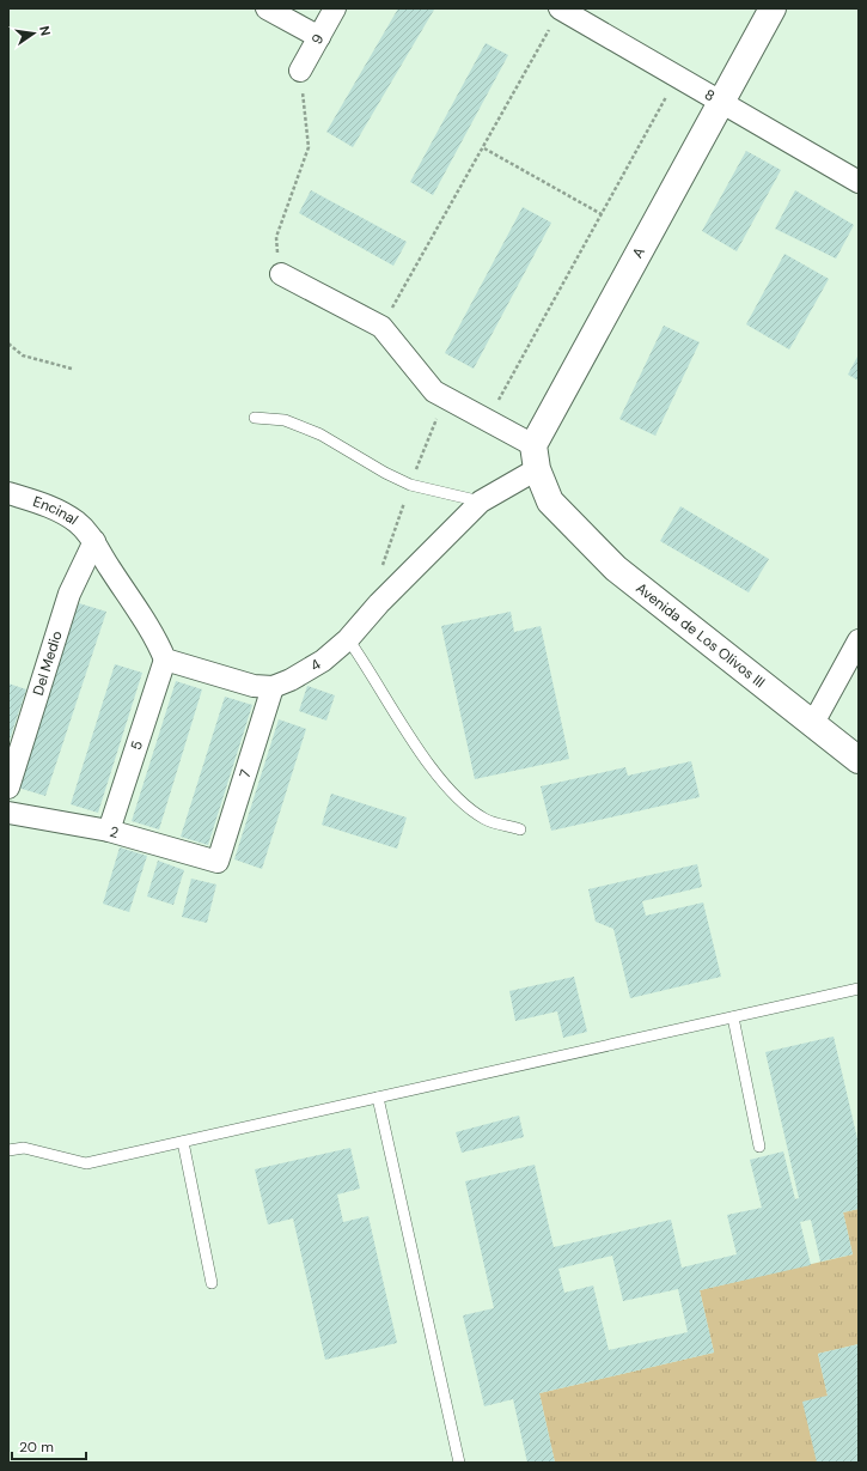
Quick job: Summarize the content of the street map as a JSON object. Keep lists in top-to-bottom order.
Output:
{
  "streets": {
    "street": [
      "9",
      "8",
      "A",
      "Encinal",
      "Avenida de Los Olivos III",
      "Del Medio",
      "4",
      "5",
      "7",
      "2"
    ]
  },
  "crossings": [
    ["8", "A"],
    ["A", "Avenida de Los Olivos III"],
    ["A", "4"],
    ["Encinal", "Del Medio"],
    ["Avenida de Los Olivos III", "4"],
    ["4", "5"],
    ["4", "7"],
    ["5", "2"],
    ["7", "2"]
  ],
  "scale_bar": "20 m",
  "north": "right"
}
